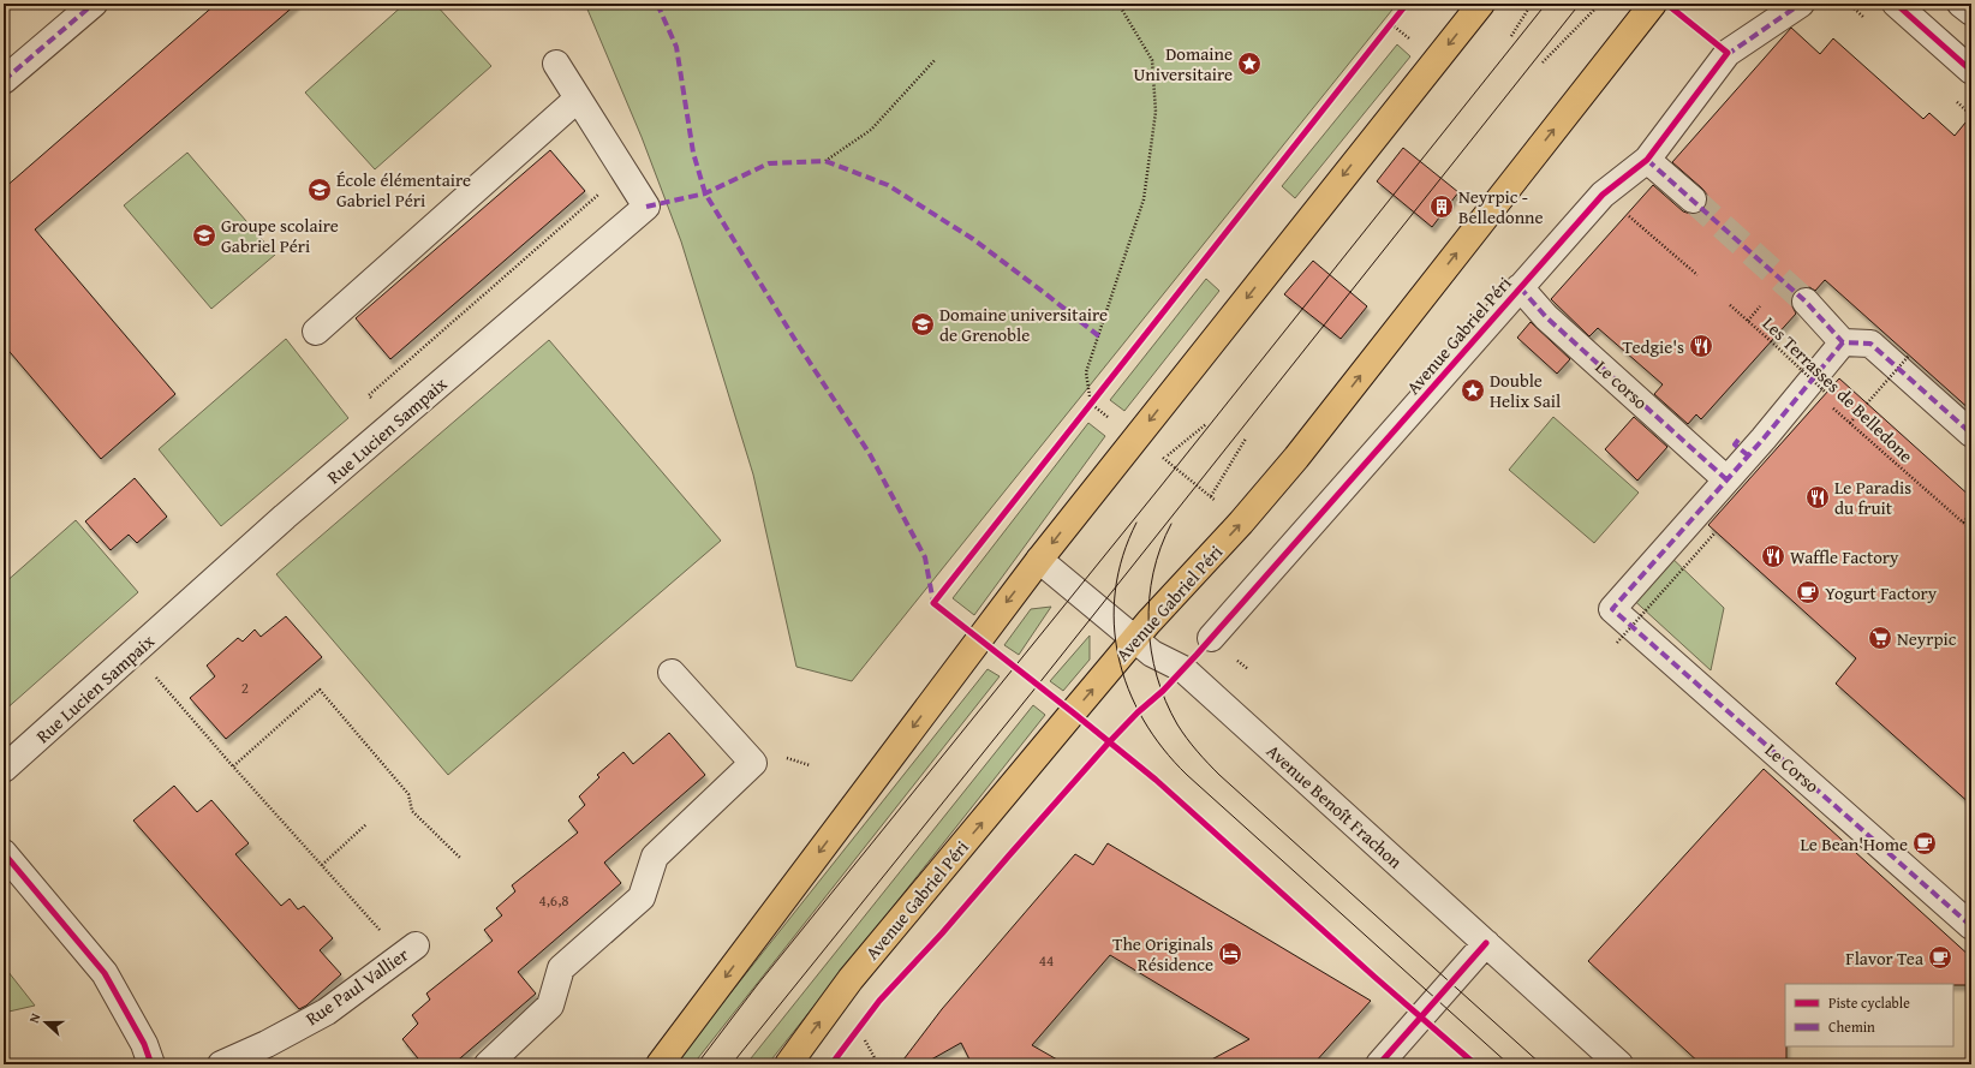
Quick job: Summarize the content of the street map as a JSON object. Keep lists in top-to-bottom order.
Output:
{
  "streets": {
    "main road": ["Avenue Gabriel Péri"],
    "street": [
      "Le corso",
      "Rue Lucien Sampaix",
      "Le Corso",
      "Avenue Benoît Frachon",
      "Rue Paul Vallier"
    ],
    "path": ["Les Terrasses de Belledone"]
  },
  "crossings": [
    ["Avenue Gabriel Péri", "Le corso"],
    ["Avenue Gabriel Péri", "Avenue Benoît Frachon"],
    ["Le corso", "Le Corso"]
  ],
  "places": {
    "place": ["Domaine Universitaire", "Double Helix Sail"],
    "school or university": ["École élémentaire Gabriel Péri", "Groupe scolaire Gabriel Péri", "Domaine universitaire de Grenoble"],
    "building": ["Neyrpic - Belledonne"],
    "restaurant": ["Tedgie's", "Le Paradis du fruit", "Waffle Factory"],
    "cafe": ["Yogurt Factory", "Le Bean'Home", "Flavor Tea"],
    "supermarket": ["Neyrpic"],
    "hotel": ["The Originals Résidence"]
  },
  "house_numbers": ["2", "4,6,8", "44"],
  "legend": ["Piste cyclable", "Chemin"],
  "north": "left"
}
